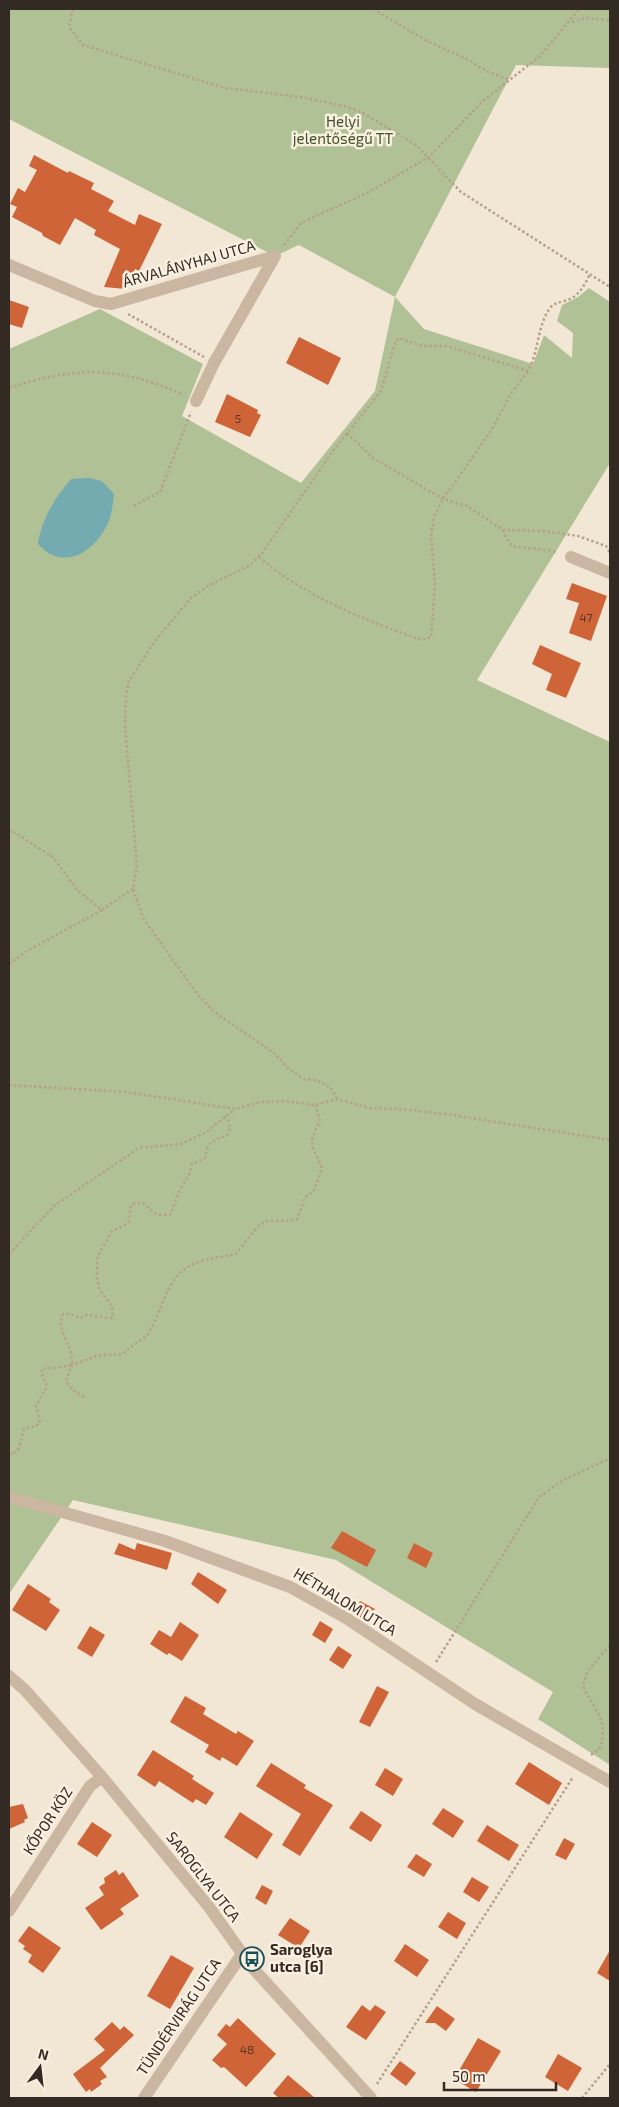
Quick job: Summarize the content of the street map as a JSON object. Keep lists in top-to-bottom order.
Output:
{
  "streets": {
    "street": [
      "ÁRVALÁNYHAJ UTCA",
      "HÉTHALOM UTCA",
      "KŐPOR KÖZ",
      "SAROGLYA UTCA",
      "TÜNDÉRVIRÁG UTCA"
    ]
  },
  "crossings": [
    ["KŐPOR KÖZ", "SAROGLYA UTCA"],
    ["SAROGLYA UTCA", "TÜNDÉRVIRÁG UTCA"]
  ],
  "parks": ["Helyi jelentőségű TT"],
  "places": {
    "bus stop": ["Saroglya utca [6]"]
  },
  "house_numbers": ["5", "47", "48"],
  "scale_bar": "50 m",
  "north": "top"
}
